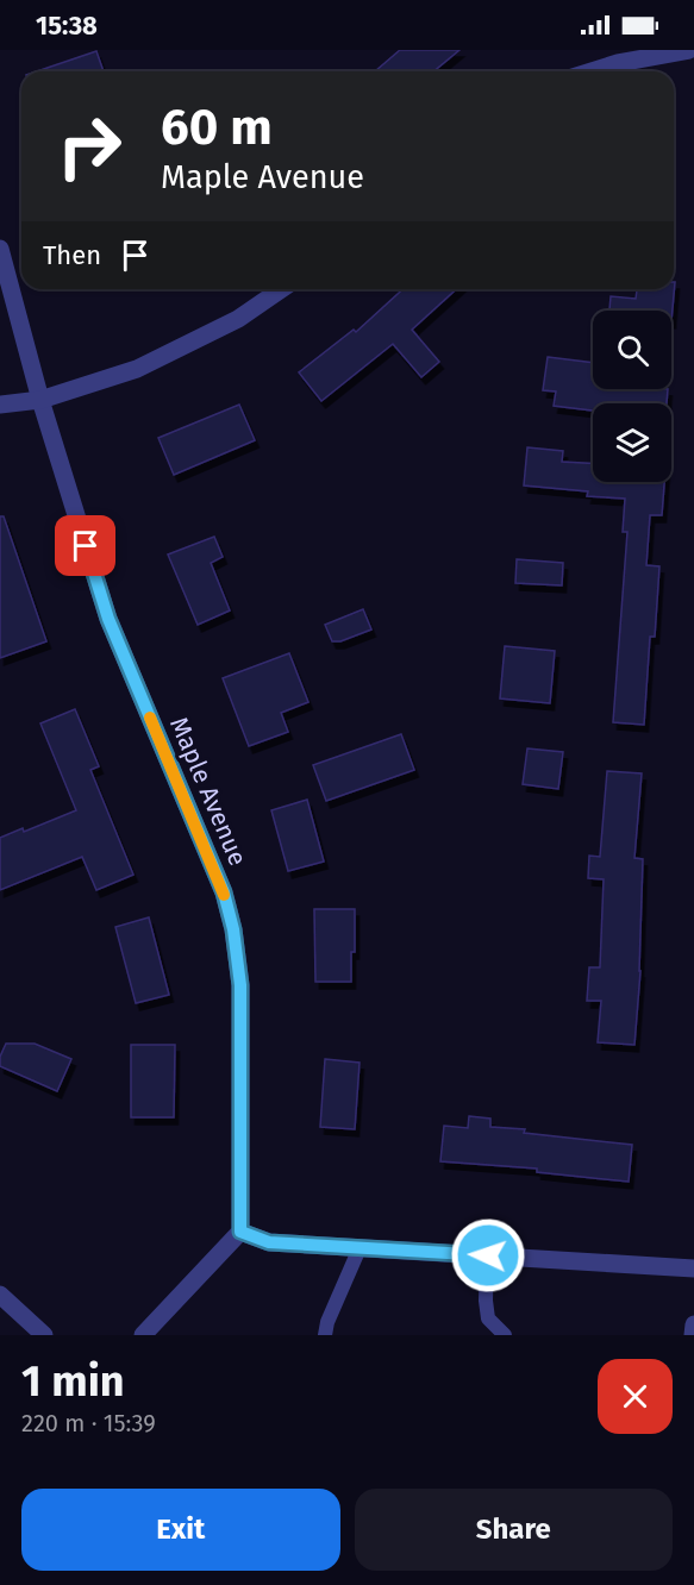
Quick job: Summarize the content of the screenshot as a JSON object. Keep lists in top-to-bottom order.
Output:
{
  "streets": {
    "street": ["Maple Avenue"]
  },
  "page": {
    "status": "15:38",
    "turn": ["60 m", "Maple Avenue"],
    "then": "Then",
    "heading": ["1 min", "220 m · 15:39"],
    "buttons": ["Exit", "Share"]
  }
}
